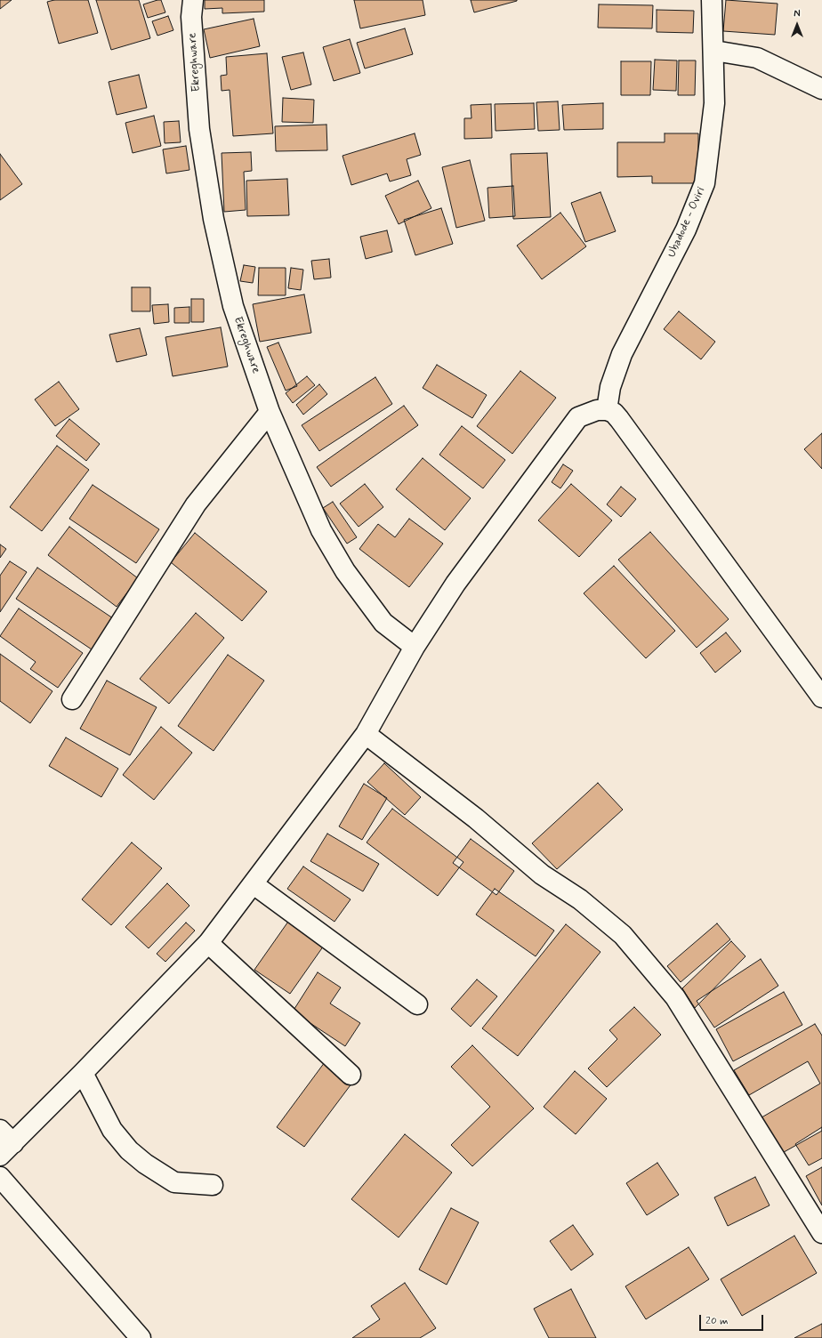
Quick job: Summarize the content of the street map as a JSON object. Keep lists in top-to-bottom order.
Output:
{
  "streets": {
    "street": ["Ekreghware", "Ubadode - Oviri"]
  },
  "scale_bar": "20 m",
  "north": "top"
}
